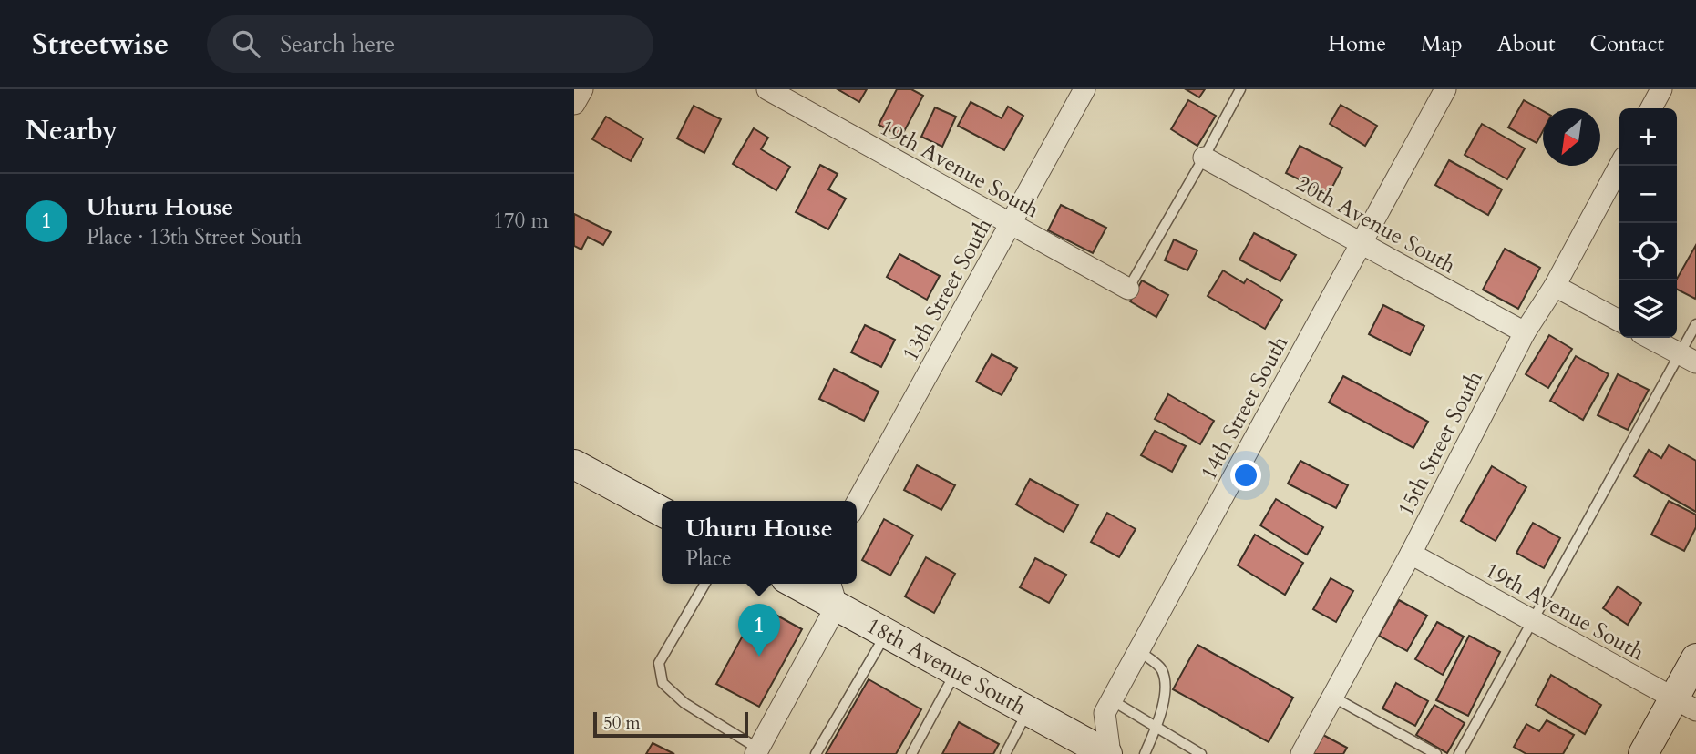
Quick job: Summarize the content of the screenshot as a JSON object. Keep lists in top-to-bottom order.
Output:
{
  "streets": {
    "street": [
      "19th Avenue South",
      "20th Avenue South",
      "13th Street South",
      "14th Street South",
      "15th Street South",
      "18th Avenue South"
    ]
  },
  "crossings": [
    ["19th Avenue South", "13th Street South"],
    ["19th Avenue South", "15th Street South"],
    ["20th Avenue South", "14th Street South"],
    ["20th Avenue South", "15th Street South"],
    ["14th Street South", "18th Avenue South"]
  ],
  "scale_bar": "50 m",
  "north": "bottom left",
  "page": {
    "header": "Streetwise",
    "search": "Search here",
    "nav": [
      "Home",
      "Map",
      "About",
      "Contact"
    ],
    "heading": "Nearby",
    "map_buttons": ["+", "−"],
    "list": [
      {
        "mark": "1",
        "name": "Uhuru House",
        "note": "Place · 13th Street South",
        "value": "170 m"
      }
    ],
    "popup": ["Uhuru House", "Place"],
    "pins": "1",
    "scale": "50 m"
  }
}
